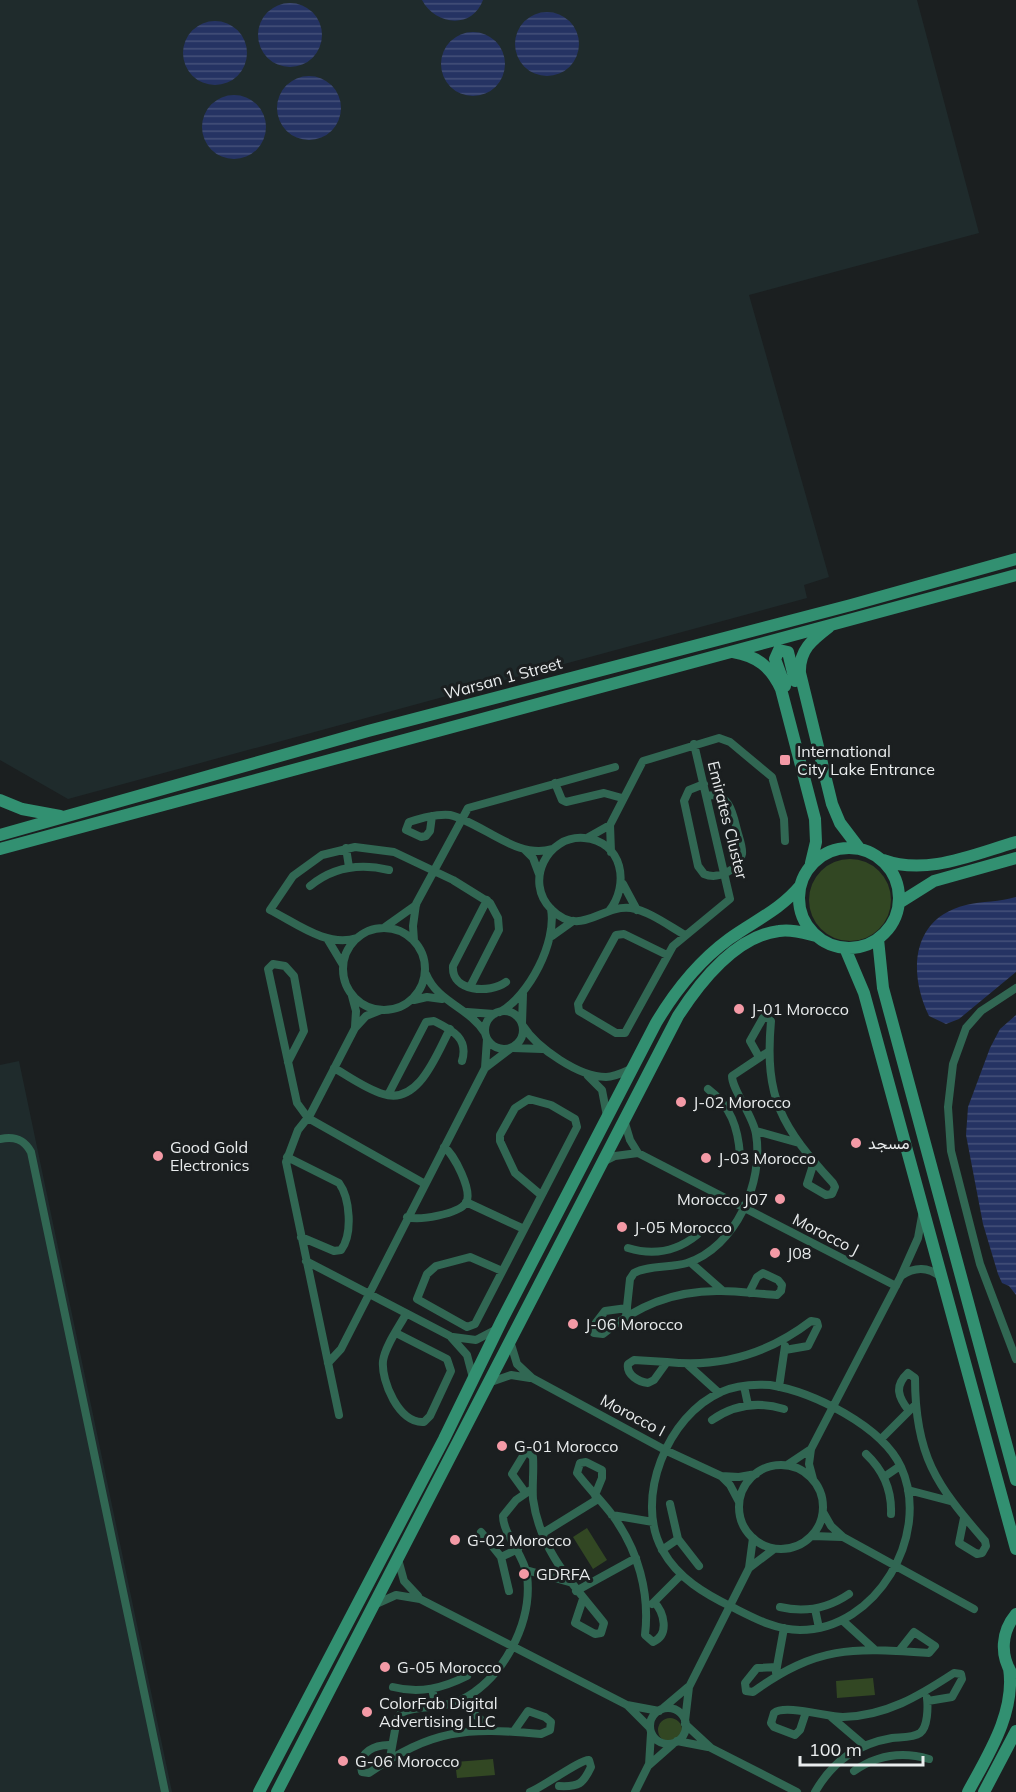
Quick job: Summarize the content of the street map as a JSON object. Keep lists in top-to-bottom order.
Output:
{
  "streets": {
    "street": [
      "Warsan 1 Street",
      "Emirates Cluster",
      "Morocco J",
      "Morocco I"
    ]
  },
  "places": {
    "transit": ["International City Lake Entrance"],
    "other": [
      "J-01 Morocco",
      "J-02 Morocco",
      "مسجد",
      "Good Gold Electronics",
      "J-03 Morocco",
      "Morocco J07",
      "J-05 Morocco",
      "J08",
      "J-06 Morocco",
      "G-01 Morocco",
      "G-02 Morocco",
      "GDRFA",
      "G-05 Morocco",
      "ColorFab Digital Advertising LLC",
      "G-06 Morocco"
    ]
  },
  "scale_bar": "100 m"
}
